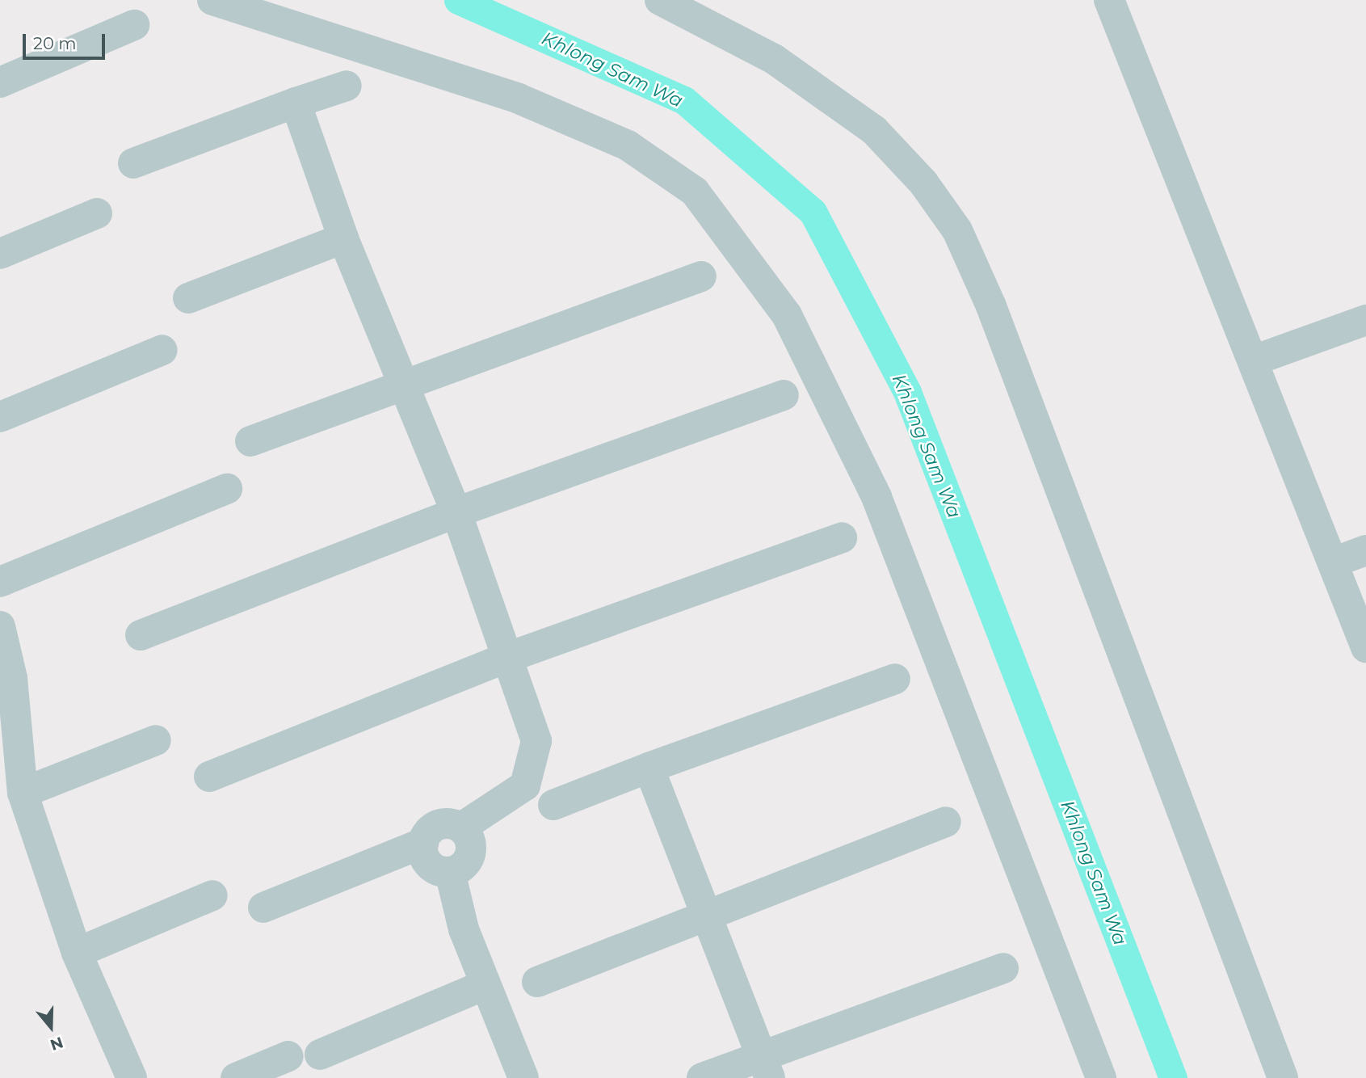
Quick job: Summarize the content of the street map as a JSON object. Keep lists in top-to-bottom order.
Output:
{
  "water": ["Khlong Sam Wa"],
  "scale_bar": "20 m",
  "north": "bottom"
}
